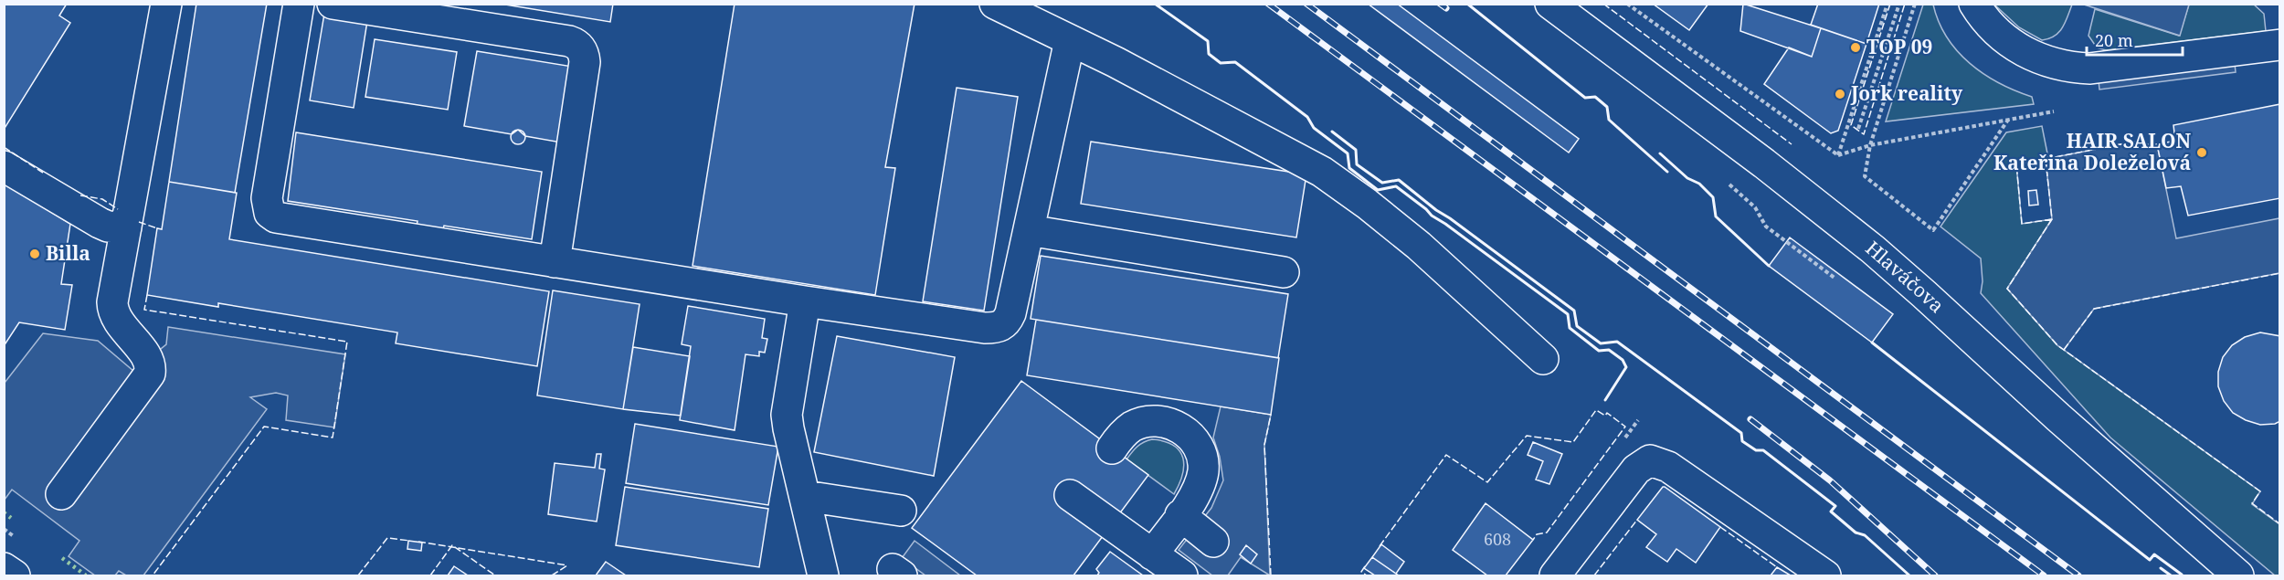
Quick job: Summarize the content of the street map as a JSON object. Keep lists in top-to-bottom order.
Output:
{
  "streets": {
    "main road": ["Hlaváčova"]
  },
  "places": [
    "TOP 09",
    "Jork reality",
    "HAIR SALON Kateřina Doleželová",
    "Billa"
  ],
  "house_numbers": ["608"],
  "scale_bar": "20 m"
}
